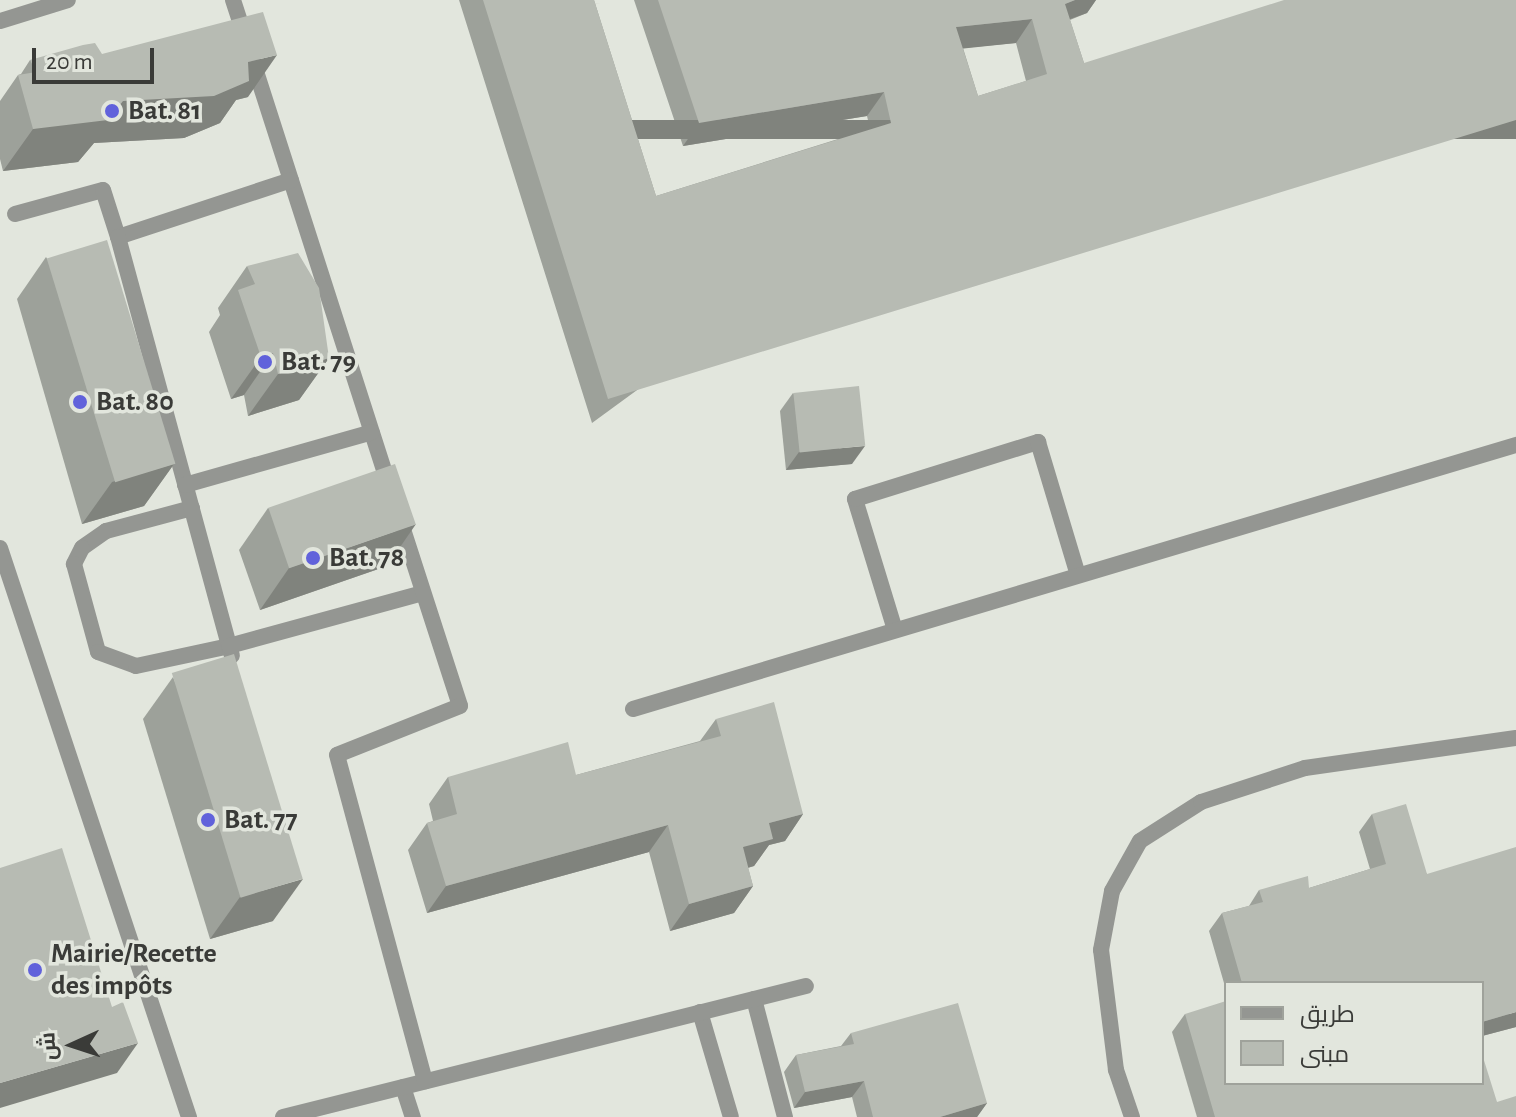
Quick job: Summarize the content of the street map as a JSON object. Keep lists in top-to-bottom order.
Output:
{
  "places": [
    "Bat. 81",
    "Bat. 79",
    "Bat. 80",
    "Bat. 78",
    "Bat. 77",
    "Mairie/Recette des impôts"
  ],
  "legend": ["طريق", "مبنى"],
  "scale_bar": "20 m",
  "north": "left"
}
